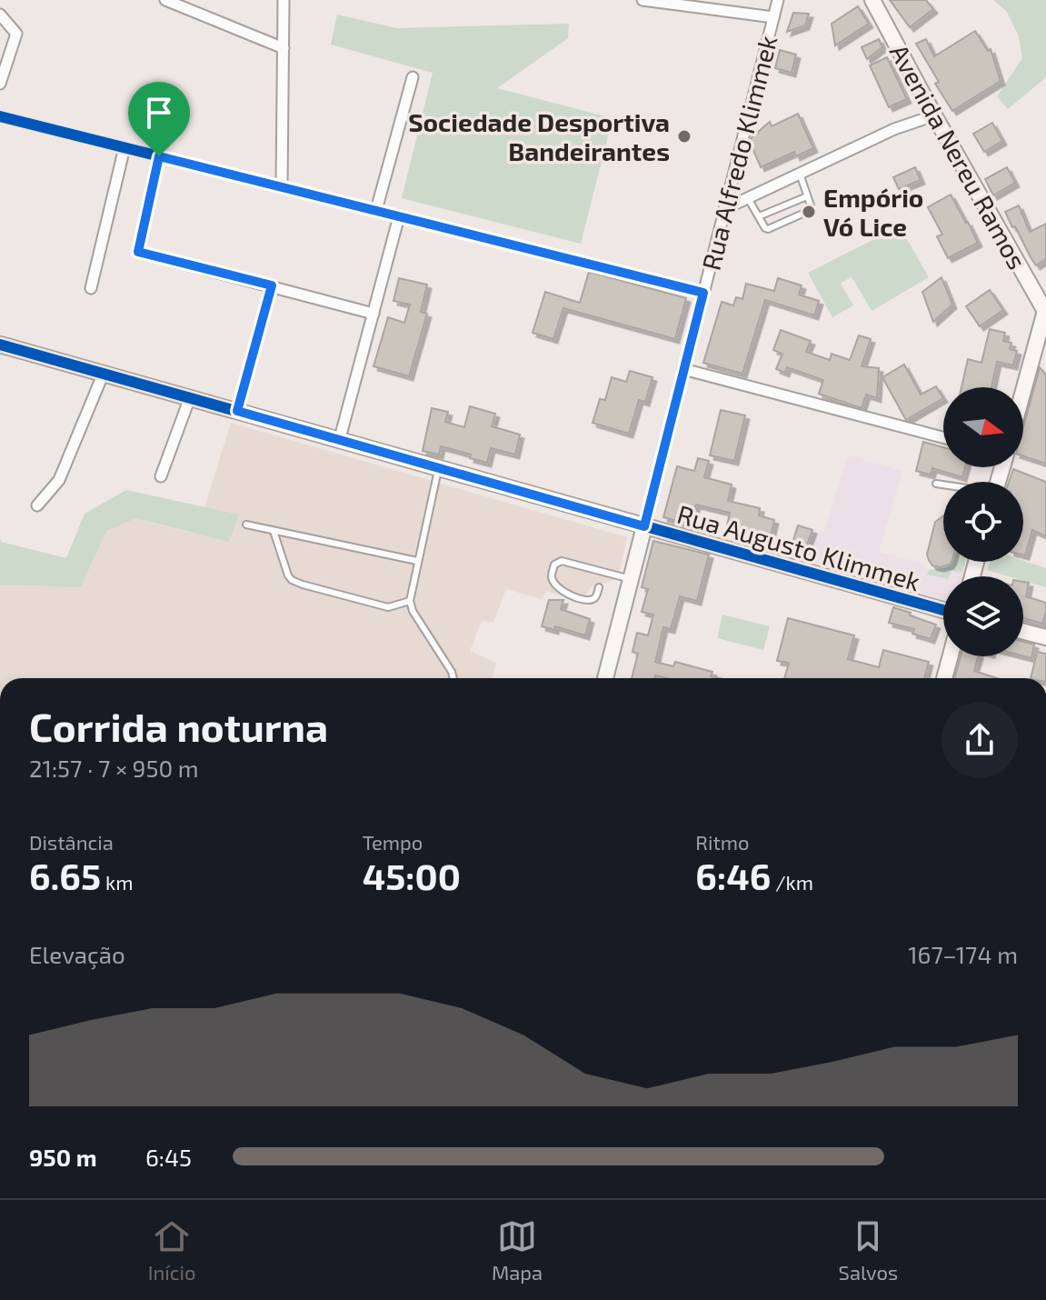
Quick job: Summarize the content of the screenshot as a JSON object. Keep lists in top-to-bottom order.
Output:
{
  "streets": {
    "street": ["Rua Alfredo Klimmek", "Avenida Nereu Ramos", "Rua Augusto Klimmek"]
  },
  "crossings": [
    ["Rua Alfredo Klimmek", "Rua Augusto Klimmek"]
  ],
  "places": ["Sociedade Desportiva Bandeirantes", "Empório Vó Lice"],
  "north": "right",
  "page": {
    "heading": ["Corrida noturna", "21:57 · 7 × 950 m"],
    "stats": [
      ["Distância", "6.65 km"],
      ["Tempo", "45:00"],
      ["Ritmo", "6:46 /km"]
    ],
    "chart": ["Elevação", "167–174 m"],
    "list": [
      {
        "name": "950 m",
        "note": "6:45"
      }
    ],
    "tabs": ["Início", "Mapa", "Salvos"]
  }
}
